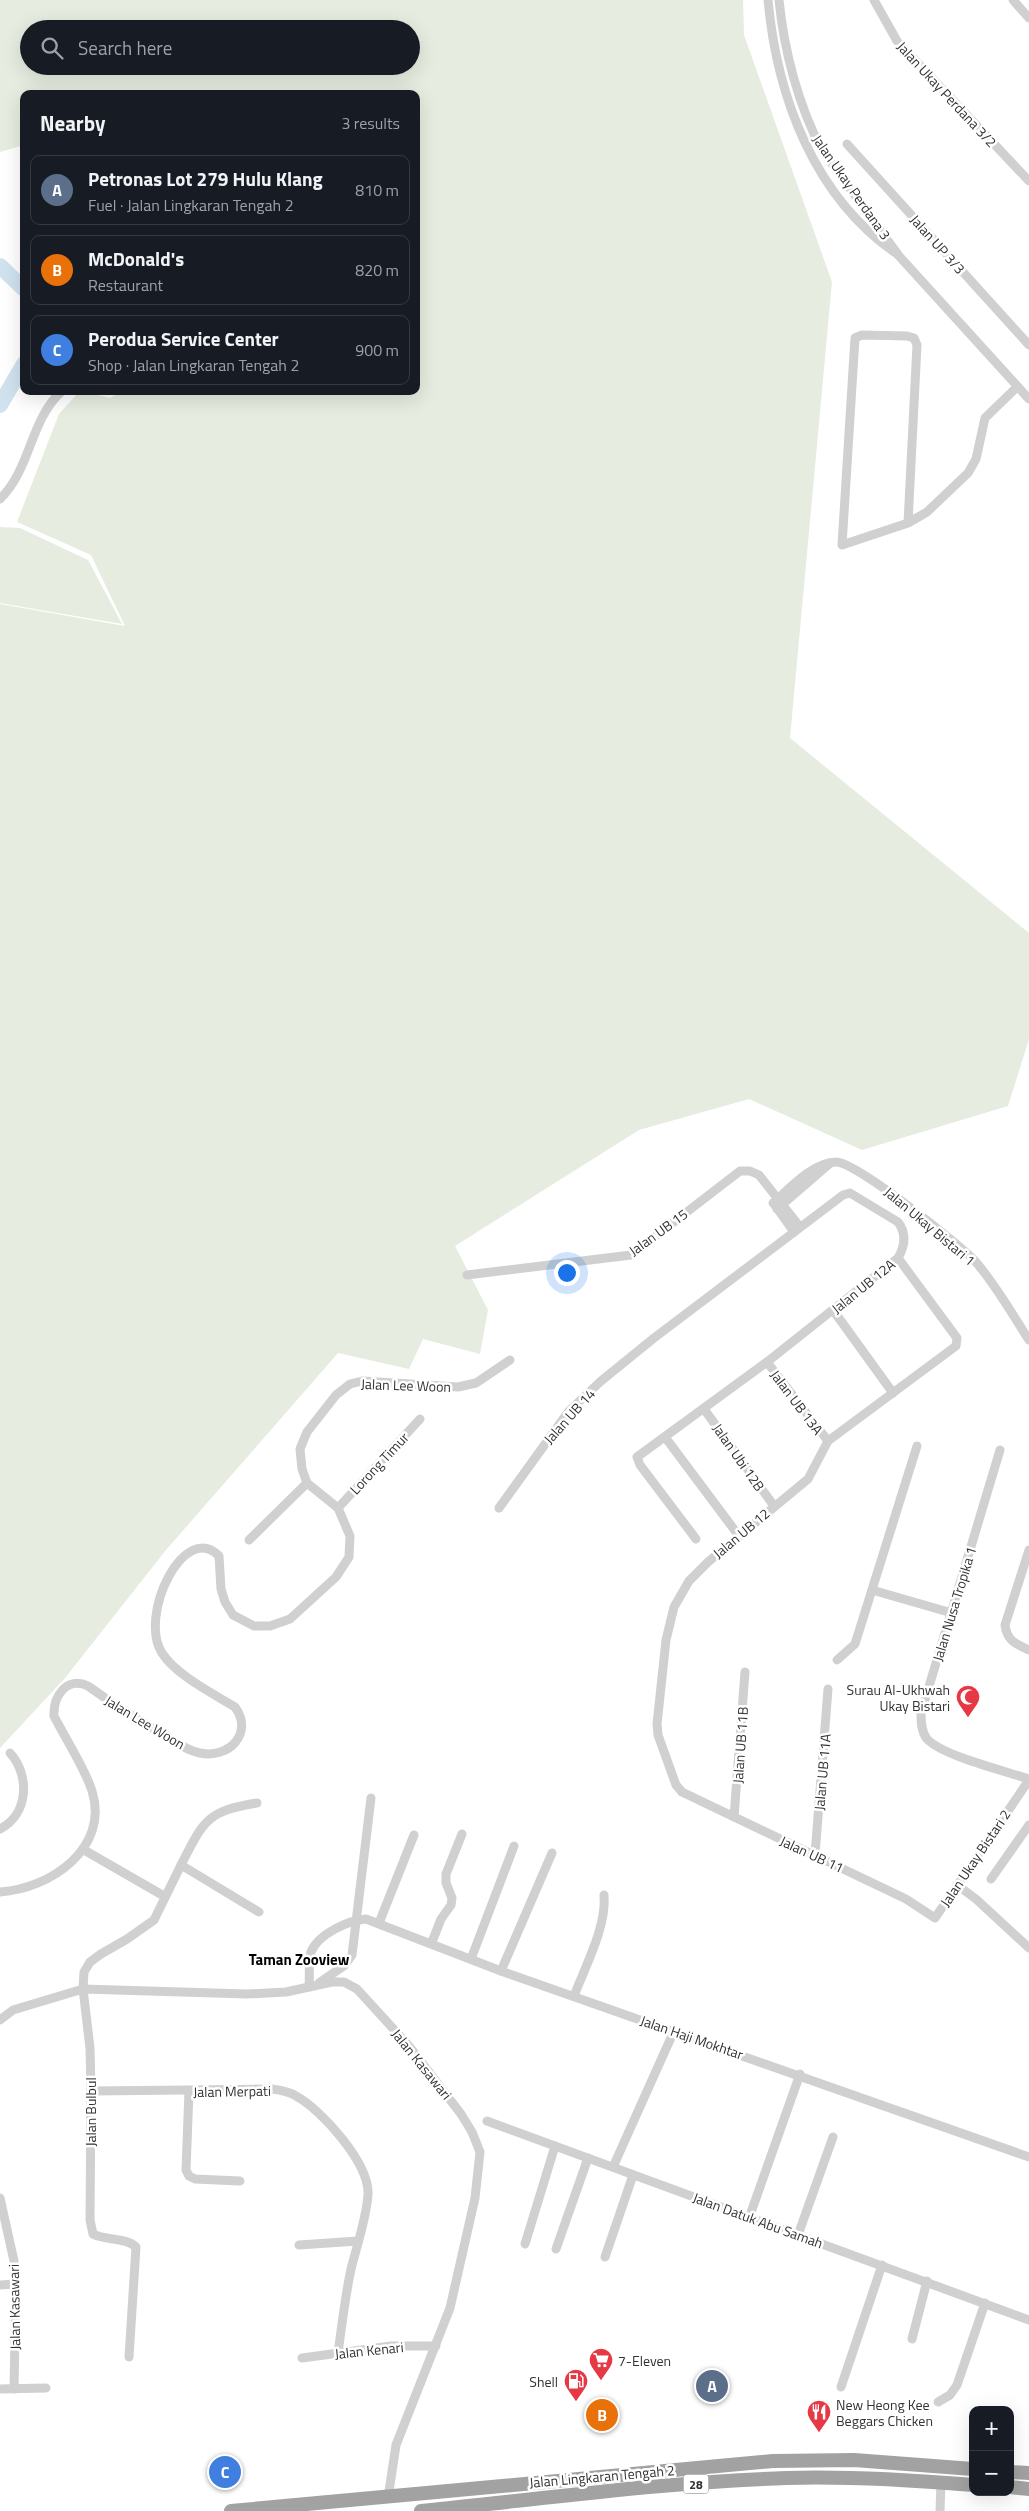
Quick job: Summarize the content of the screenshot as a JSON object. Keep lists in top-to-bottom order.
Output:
{
  "streets": {
    "highway": ["Jalan Lingkaran Tengah 2", "28"],
    "street": [
      "Jalan Ukay Perdana 3/2",
      "Jalan Ukay Perdana 3",
      "Jalan UP 3/3",
      "Jalan Ukay Bistari 1",
      "Jalan UB 15",
      "Jalan UB 12A",
      "Jalan Lee Woon",
      "Jalan UB 13A",
      "Jalan UB 14",
      "Jalan Ubi 12B",
      "Lorong Timur",
      "Jalan UB 12",
      "Jalan Nusa Tropika 1",
      "Jalan UB 11B",
      "Jalan UB 11A",
      "Jalan UB 11",
      "Jalan Ukay Bistari 2",
      "Jalan Haji Mokhtar",
      "Jalan Kasawari",
      "Jalan Merpati",
      "Jalan Bulbul",
      "Jalan Datuk Abu Samah",
      "Jalan Kenari"
    ]
  },
  "crossings": [
    ["Jalan Ukay Bistari 1", "Jalan UB 15"],
    ["Jalan UB 15", "Jalan UB 12A"],
    ["Jalan UB 12A", "Jalan UB 13A"],
    ["Jalan UB 12A", "Jalan UB 14"],
    ["Jalan UB 12A", "Jalan Ubi 12B"],
    ["Jalan UB 12A", "Jalan UB 12"],
    ["Jalan Lee Woon", "Lorong Timur"],
    ["Jalan UB 13A", "Jalan UB 12"],
    ["Jalan Ubi 12B", "Jalan UB 12"],
    ["Jalan UB 12", "Jalan UB 11"],
    ["Jalan Nusa Tropika 1", "Jalan Ukay Bistari 2"],
    ["Jalan UB 11B", "Jalan UB 11"],
    ["Jalan UB 11A", "Jalan UB 11"],
    ["Jalan UB 11", "Jalan Ukay Bistari 2"],
    ["Jalan Kasawari", "Jalan Bulbul"],
    ["Jalan Kasawari", "Jalan Kenari"],
    ["Jalan Kasawari", "Jalan Lingkaran Tengah 2"],
    ["Jalan Merpati", "Jalan Bulbul"],
    ["Jalan Merpati", "Jalan Kenari"]
  ],
  "districts": ["Taman Zooview"],
  "places": {
    "mosque": ["Surau Al-Ukhwah Ukay Bistari"],
    "supermarket": ["7-Eleven"],
    "fuel station": ["Shell"],
    "restaurant": ["New Heong Kee Beggars Chicken"]
  },
  "page": {
    "search": "Search here",
    "heading": ["Nearby", "3 results"],
    "list": [
      {
        "mark": "A",
        "name": "Petronas Lot 279 Hulu Klang",
        "note": "Fuel · Jalan Lingkaran Tengah 2",
        "value": "810 m"
      },
      {
        "mark": "B",
        "name": "McDonald's",
        "note": "Restaurant",
        "value": "820 m"
      },
      {
        "mark": "C",
        "name": "Perodua Service Center",
        "note": "Shop · Jalan Lingkaran Tengah 2",
        "value": "900 m"
      }
    ],
    "pins": ["A", "B", "C"],
    "map_buttons": ["+", "−"]
  }
}
